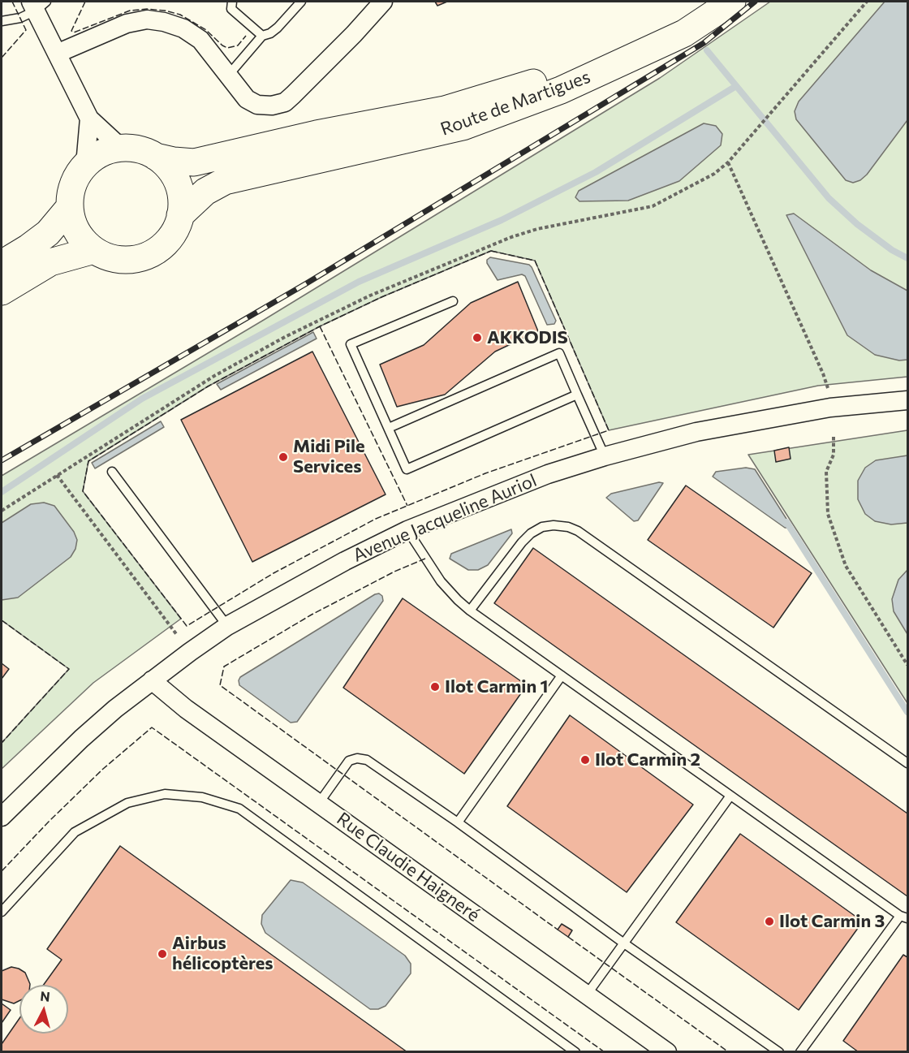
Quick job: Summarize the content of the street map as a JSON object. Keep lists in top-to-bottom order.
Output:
{
  "streets": {
    "main road": ["Route de Martigues"],
    "street": ["Avenue Jacqueline Auriol", "Rue Claudie Haigneré"]
  },
  "crossings": [
    ["Avenue Jacqueline Auriol", "Rue Claudie Haigneré"]
  ],
  "places": [
    "AKKODIS",
    "Midi Pile Services",
    "Ilot Carmin 1",
    "Ilot Carmin 2",
    "Ilot Carmin 3",
    "Airbus hélicoptères"
  ],
  "north": "top"
}
